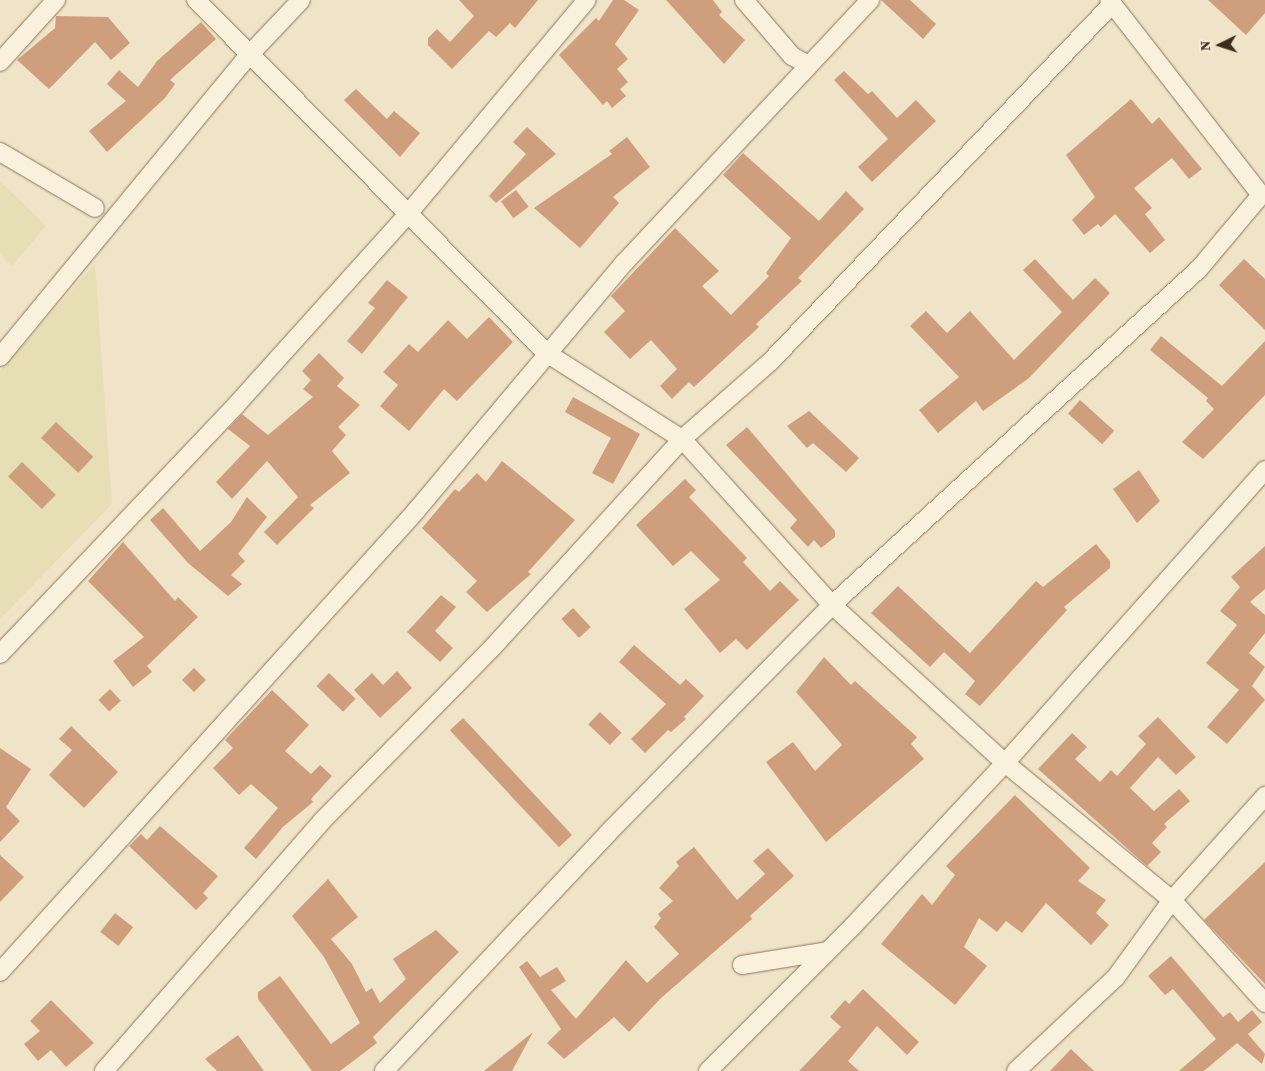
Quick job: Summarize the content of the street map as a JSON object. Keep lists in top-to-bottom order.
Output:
{
  "north": "left"
}
